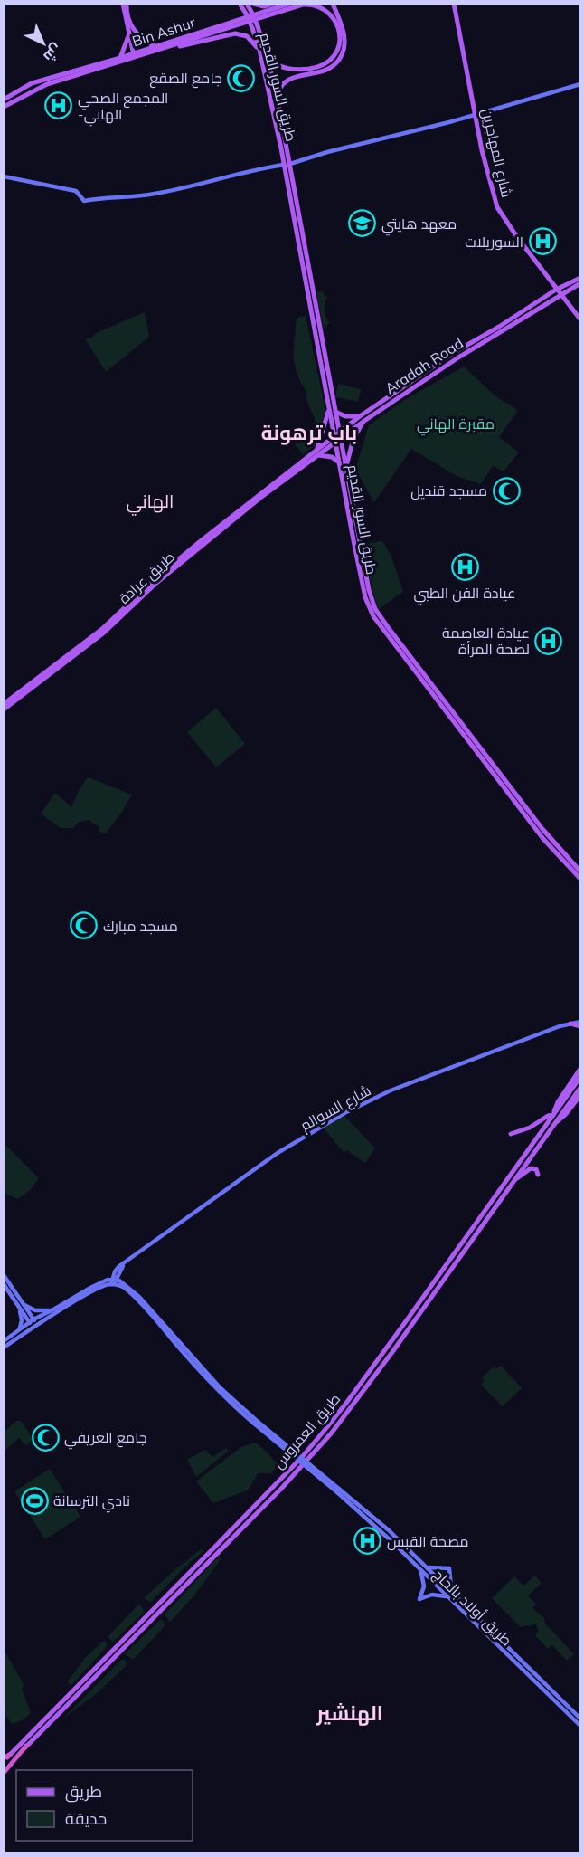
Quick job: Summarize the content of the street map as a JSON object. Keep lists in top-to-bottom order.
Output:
{
  "streets": {
    "main road": [
      "Bin Ashur",
      "طريق السور القديم",
      "شارع المهاجرين",
      "Aradah Road",
      "طريق عرادة",
      "شارع السوالم",
      "طريق العمروس",
      "طريق أولاد بالحاج"
    ]
  },
  "crossings": [
    ["طريق السور القديم", "Aradah Road"],
    ["شارع المهاجرين", "Aradah Road"],
    ["Aradah Road", "طريق عرادة"]
  ],
  "districts": ["باب ترهونة", "الهاني", "الهنشير"],
  "parks": ["مقبرة الهاني"],
  "places": {
    "mosque": [
      "جامع الصقع",
      "مسجد قنديل",
      "مسجد مبارك",
      "جامع العريفي"
    ],
    "hospital": [
      "المجمع الصحي -الهاني",
      "السوريلات",
      "عيادة الفن الطبي",
      "عيادة العاصمة لصحة المرأة",
      "مصحة القبس"
    ],
    "school or university": ["معهد هايتي"],
    "sports": ["نادي الترسانة"]
  },
  "legend": ["طريق", "حديقة"],
  "north": "bottom right"
}
